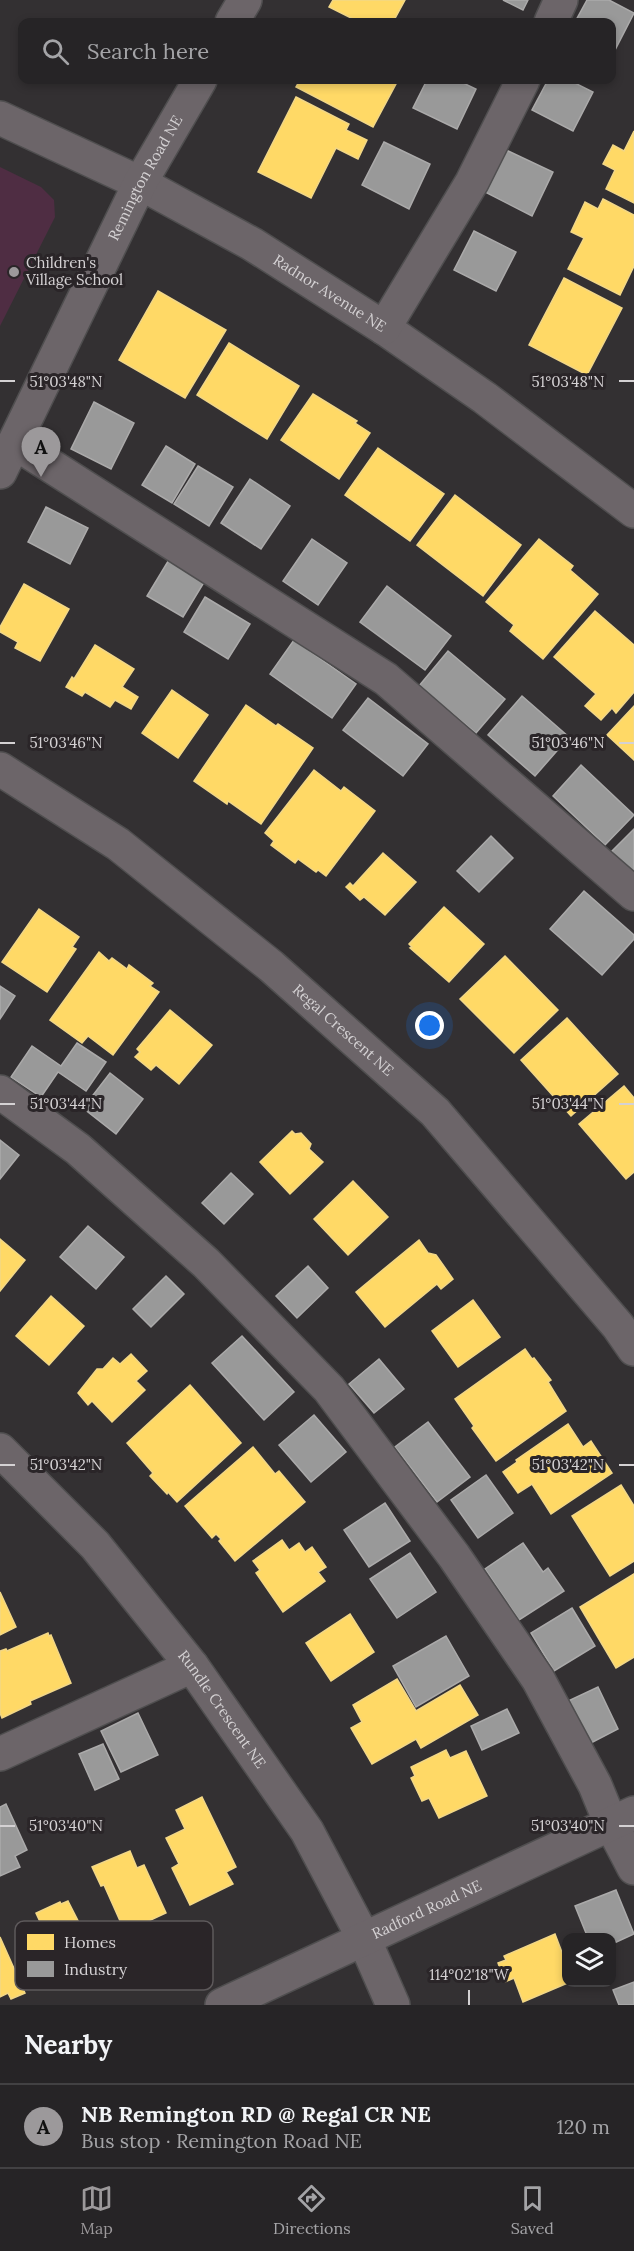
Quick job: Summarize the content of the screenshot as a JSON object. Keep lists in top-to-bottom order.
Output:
{
  "streets": {
    "street": [
      "Remington Road NE",
      "Radnor Avenue NE",
      "Regal Crescent NE",
      "Rundle Crescent NE",
      "Radford Road NE"
    ]
  },
  "crossings": [
    ["Remington Road NE", "Radnor Avenue NE"],
    ["Rundle Crescent NE", "Radford Road NE"]
  ],
  "places": ["Children's Village School"],
  "legend": ["Homes", "Industry"],
  "page": {
    "search": "Search here",
    "pins": "A",
    "heading": "Nearby",
    "list": [
      {
        "mark": "A",
        "name": "NB Remington RD @ Regal CR NE",
        "note": "Bus stop · Remington Road NE",
        "value": "120 m"
      }
    ],
    "nav": ["Map", "Directions", "Saved"]
  },
  "coordinates": [
    "51°03'48\"N",
    "51°03'46\"N",
    "51°03'44\"N",
    "51°03'42\"N",
    "51°03'40\"N",
    "114°02'18\"W"
  ]
}
